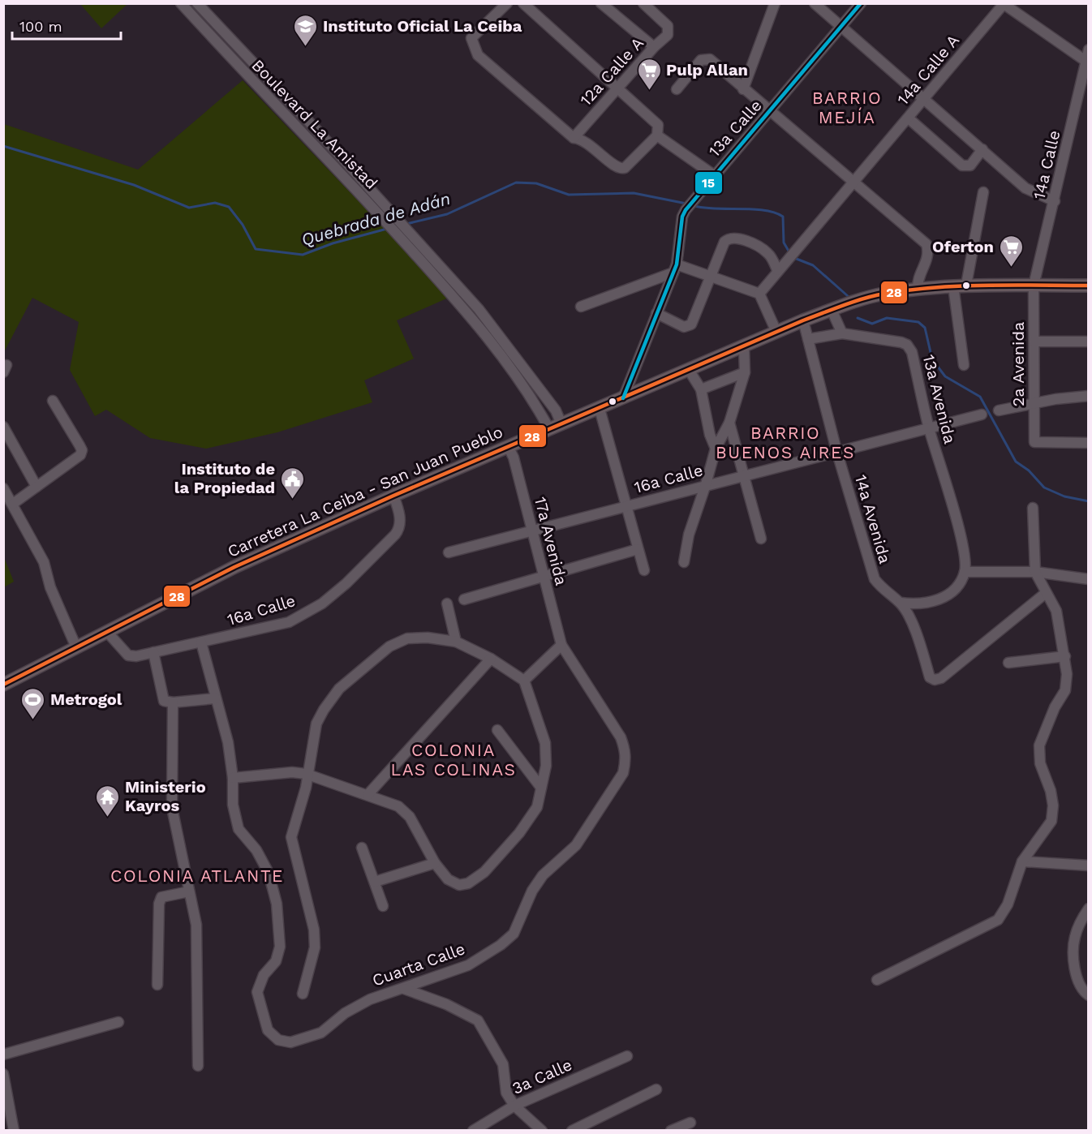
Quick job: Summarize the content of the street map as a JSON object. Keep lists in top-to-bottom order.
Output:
{
  "streets": {
    "main road": ["Carretera La Ceiba - San Juan Pueblo"],
    "street": [
      "14a Calle A",
      "12a Calle A",
      "Boulevard La Amistad",
      "13a Calle",
      "14a Calle",
      "2a Avenida",
      "13a Avenida",
      "16a Calle",
      "14a Avenida",
      "17a Avenida",
      "Cuarta Calle",
      "3a Calle"
    ]
  },
  "crossings": [
    ["Boulevard La Amistad", "Carretera La Ceiba - San Juan Pueblo"],
    ["13a Calle", "Carretera La Ceiba - San Juan Pueblo"],
    ["14a Calle", "2a Avenida"],
    ["14a Calle", "Carretera La Ceiba - San Juan Pueblo"],
    ["2a Avenida", "Carretera La Ceiba - San Juan Pueblo"],
    ["13a Avenida", "16a Calle"],
    ["13a Avenida", "14a Avenida"],
    ["16a Calle", "Carretera La Ceiba - San Juan Pueblo"],
    ["16a Calle", "14a Avenida"],
    ["16a Calle", "17a Avenida"],
    ["Carretera La Ceiba - San Juan Pueblo", "14a Avenida"],
    ["Carretera La Ceiba - San Juan Pueblo", "17a Avenida"],
    ["17a Avenida", "Cuarta Calle"]
  ],
  "districts": [
    "BARRIO MEJÍA",
    "BARRIO BUENOS AIRES",
    "COLONIA LAS COLINAS",
    "COLONIA ATLANTE"
  ],
  "water": ["Quebrada de Adán"],
  "places": {
    "school or university": ["Instituto Oficial La Ceiba"],
    "supermarket": ["Pulp Allan", "Oferton"],
    "public building": ["Instituto de la Propiedad"],
    "sports": ["Metrogol"],
    "temple": ["Ministerio Kayros"]
  },
  "lines": ["transit line 15", "transit line 28"],
  "scale_bar": "100 m"
}
